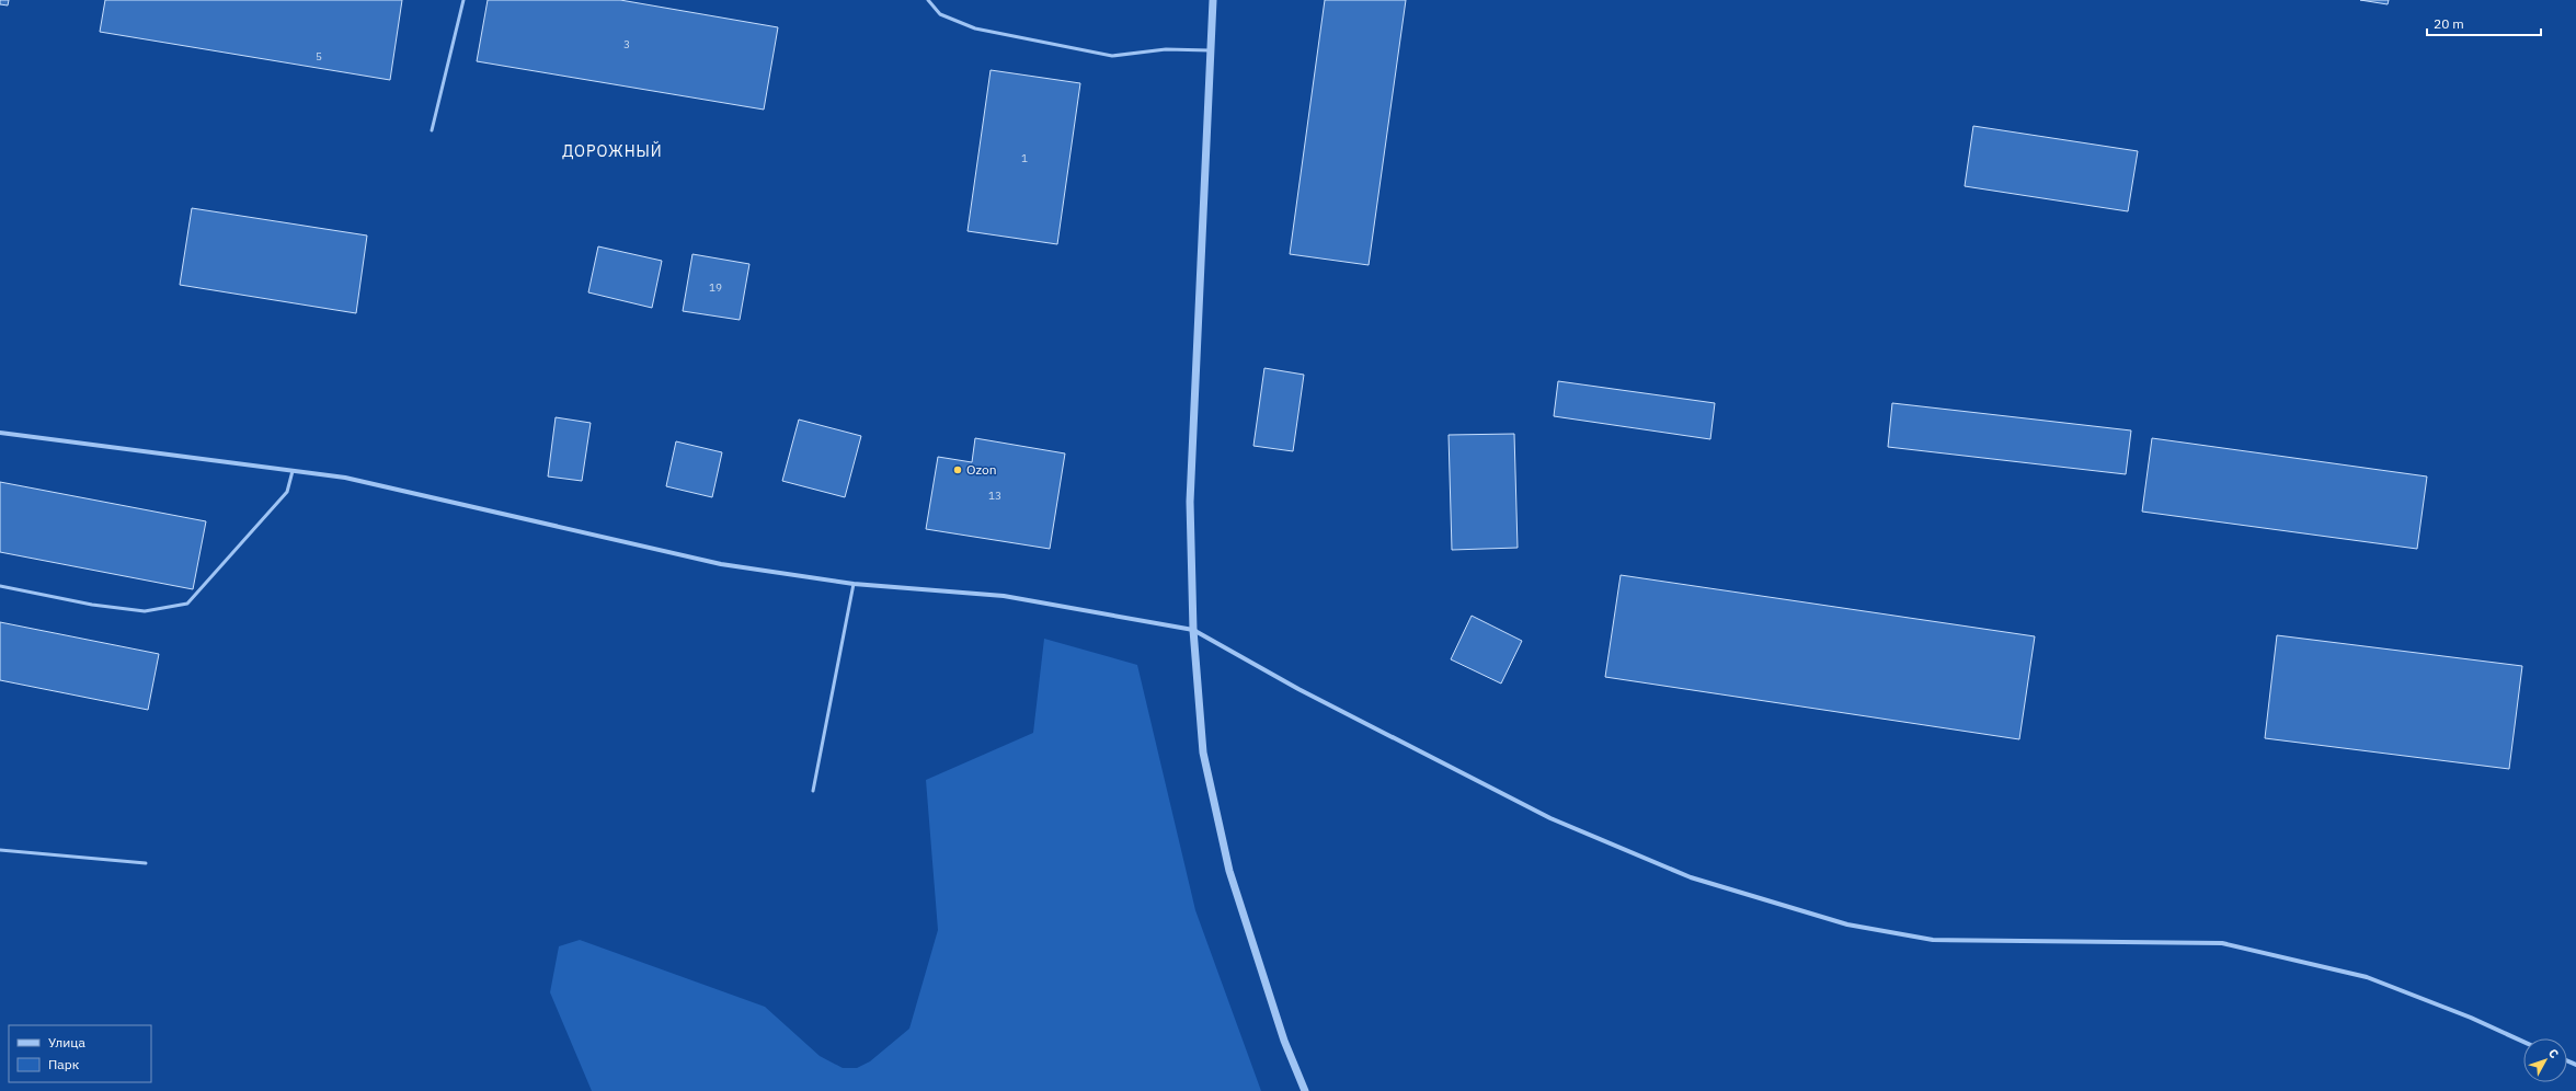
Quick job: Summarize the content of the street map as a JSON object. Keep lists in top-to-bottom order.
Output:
{
  "districts": ["ДОРОЖНЫЙ"],
  "places": ["Ozon"],
  "house_numbers": [
    "3",
    "5",
    "1",
    "19",
    "13"
  ],
  "legend": ["Улица", "Парк"],
  "scale_bar": "20 m",
  "north": "top right"
}
